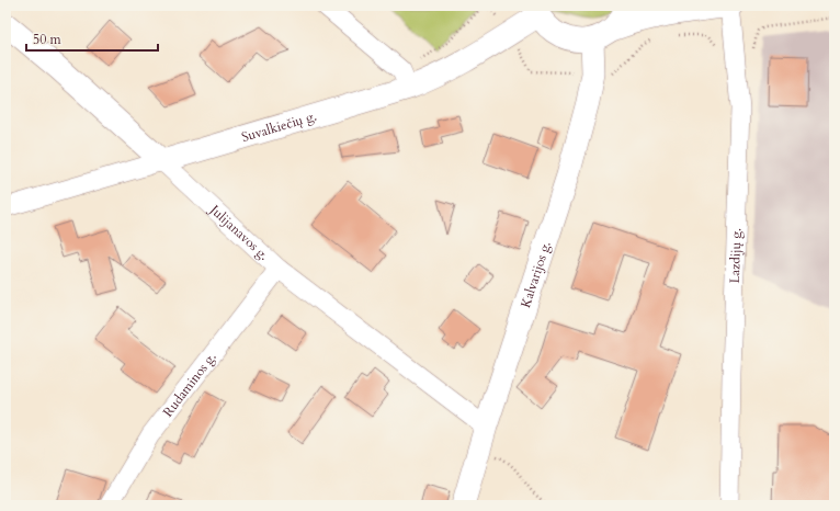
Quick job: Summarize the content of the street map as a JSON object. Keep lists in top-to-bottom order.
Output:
{
  "streets": {
    "main road": ["Suvalkiečių g.", "Julijanavos g.", "Kalvarijos g."],
    "street": ["Lazdijų g.", "Rudaminos g."]
  },
  "crossings": [
    ["Suvalkiečių g.", "Julijanavos g."],
    ["Julijanavos g.", "Kalvarijos g."],
    ["Julijanavos g.", "Rudaminos g."]
  ],
  "scale_bar": "50 m"
}
